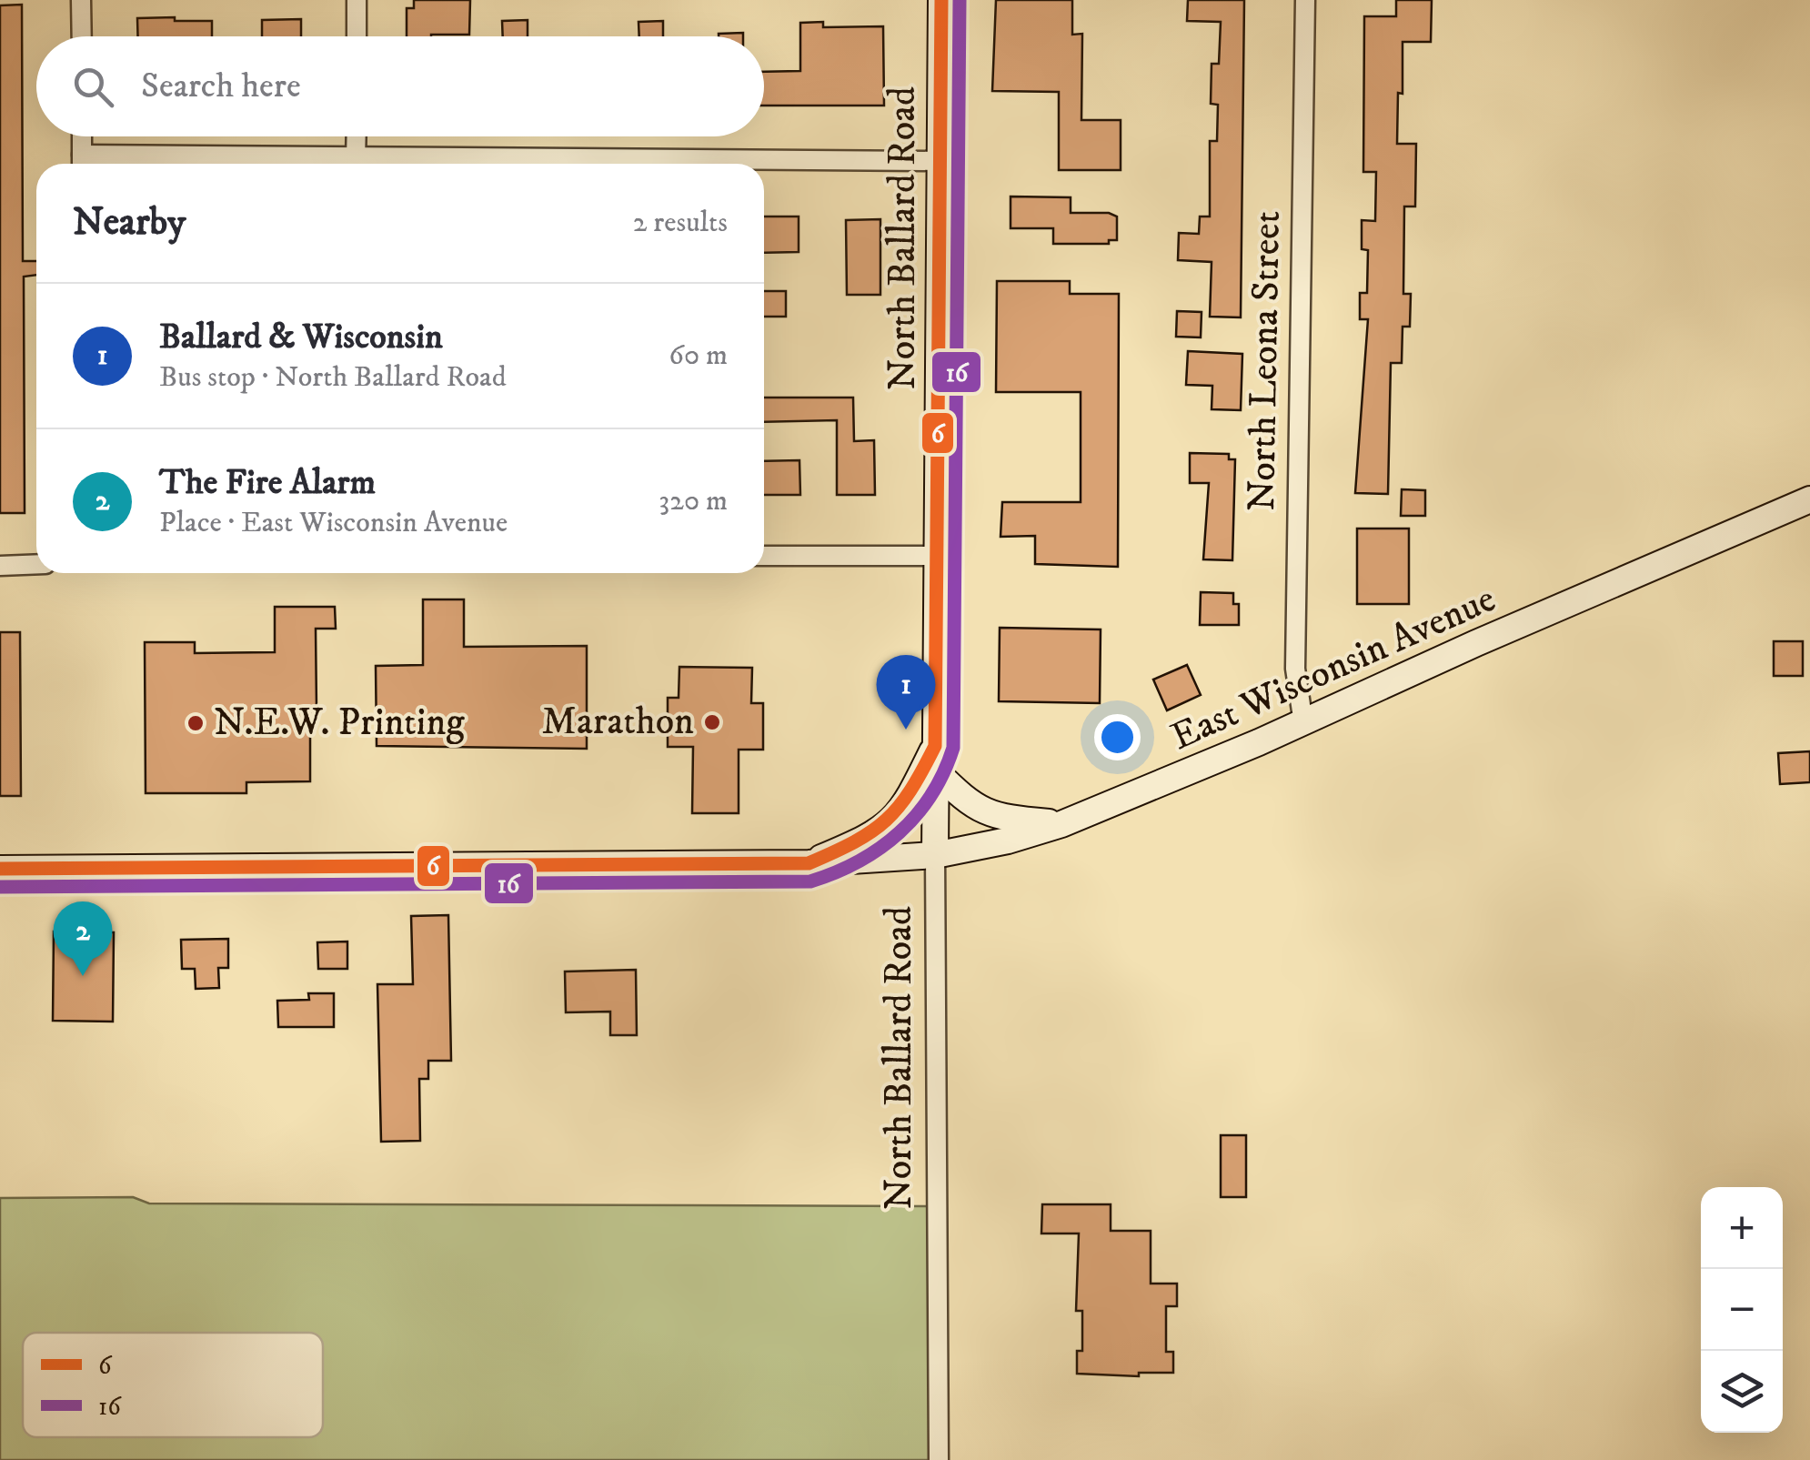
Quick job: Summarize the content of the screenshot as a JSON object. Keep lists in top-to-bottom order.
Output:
{
  "streets": {
    "main road": ["North Ballard Road", "East Wisconsin Avenue"],
    "street": ["North Leona Street"]
  },
  "crossings": [
    ["North Ballard Road", "East Wisconsin Avenue"],
    ["North Leona Street", "East Wisconsin Avenue"]
  ],
  "places": ["Marathon", "N.E.W. Printing"],
  "lines": ["transit line 6", "transit line 16"],
  "legend": ["6", "16"],
  "page": {
    "search": "Search here",
    "heading": ["Nearby", "2 results"],
    "list": [
      {
        "mark": "1",
        "name": "Ballard & Wisconsin",
        "note": "Bus stop · North Ballard Road",
        "value": "60 m"
      },
      {
        "mark": "2",
        "name": "The Fire Alarm",
        "note": "Place · East Wisconsin Avenue",
        "value": "320 m"
      }
    ],
    "pins": ["1", "2"],
    "map_buttons": ["+", "−"]
  }
}
